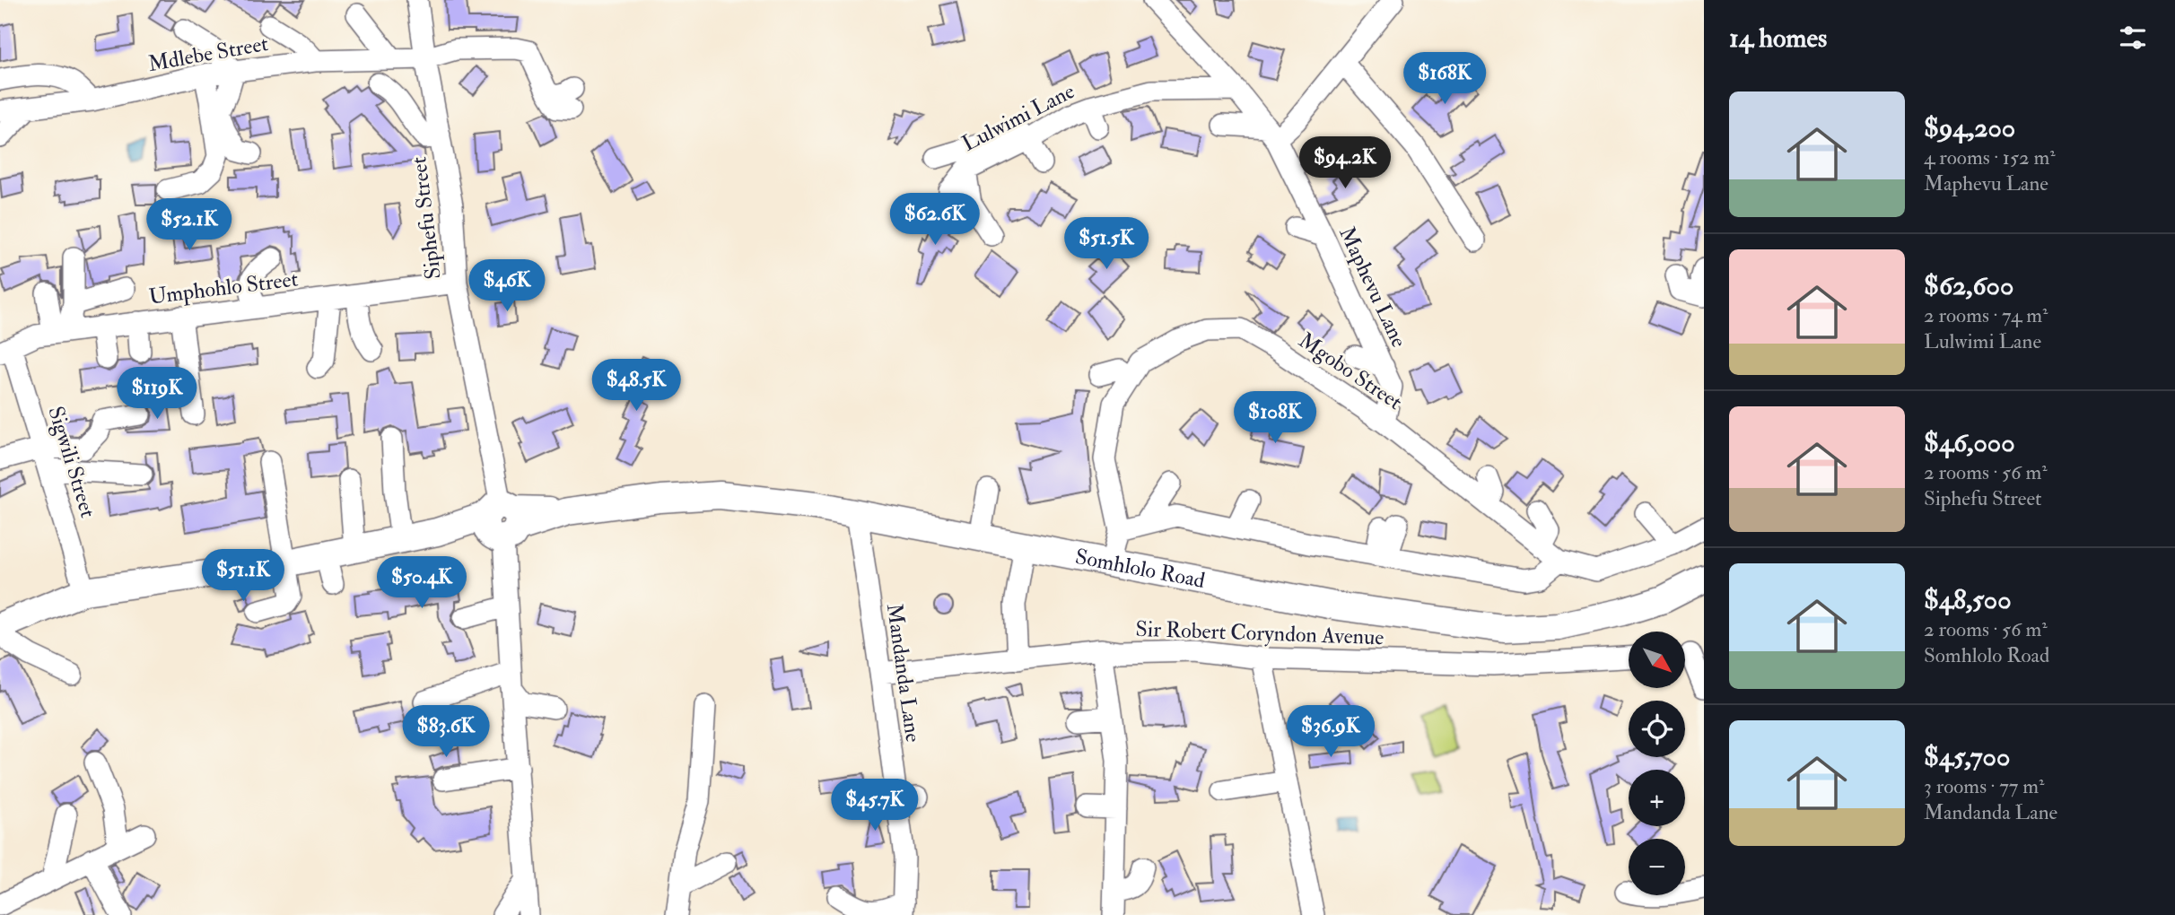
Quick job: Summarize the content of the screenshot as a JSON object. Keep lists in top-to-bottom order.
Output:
{
  "streets": {
    "main road": ["Somhlolo Road"],
    "street": [
      "Mdlebe Street",
      "Lulwimi Lane",
      "Siphefu Street",
      "Maphevu Lane",
      "Umphohlo Street",
      "Mgobo Street",
      "Sigwili Street",
      "Sir Robert Coryndon Avenue",
      "Mandanda Lane"
    ]
  },
  "crossings": [
    ["Mdlebe Street", "Siphefu Street"],
    ["Lulwimi Lane", "Maphevu Lane"],
    ["Siphefu Street", "Umphohlo Street"],
    ["Siphefu Street", "Somhlolo Road"],
    ["Maphevu Lane", "Mgobo Street"],
    ["Umphohlo Street", "Sigwili Street"],
    ["Mgobo Street", "Somhlolo Road"],
    ["Sigwili Street", "Somhlolo Road"],
    ["Somhlolo Road", "Mandanda Lane"],
    ["Sir Robert Coryndon Avenue", "Mandanda Lane"]
  ],
  "north": "bottom right",
  "page": {
    "heading": "14 homes",
    "price": [
      "$168K",
      "$94.2K",
      "$62.6K",
      "$52.1K",
      "$51.5K",
      "$46K",
      "$48.5K",
      "$119K",
      "$108K",
      "$51.1K",
      "$50.4K",
      "$83.6K",
      "$36.9K",
      "$45.7K"
    ],
    "list": [
      {
        "name": "$94,200",
        "note": "4 rooms · 152 m² · Maphevu Lane"
      },
      {
        "name": "$62,600",
        "note": "2 rooms · 74 m² · Lulwimi Lane"
      },
      {
        "name": "$46,000",
        "note": "2 rooms · 56 m² · Siphefu Street"
      },
      {
        "name": "$48,500",
        "note": "2 rooms · 56 m² · Somhlolo Road"
      },
      {
        "name": "$45,700",
        "note": "3 rooms · 77 m² · Mandanda Lane"
      }
    ],
    "map_buttons": ["+", "−"]
  }
}
